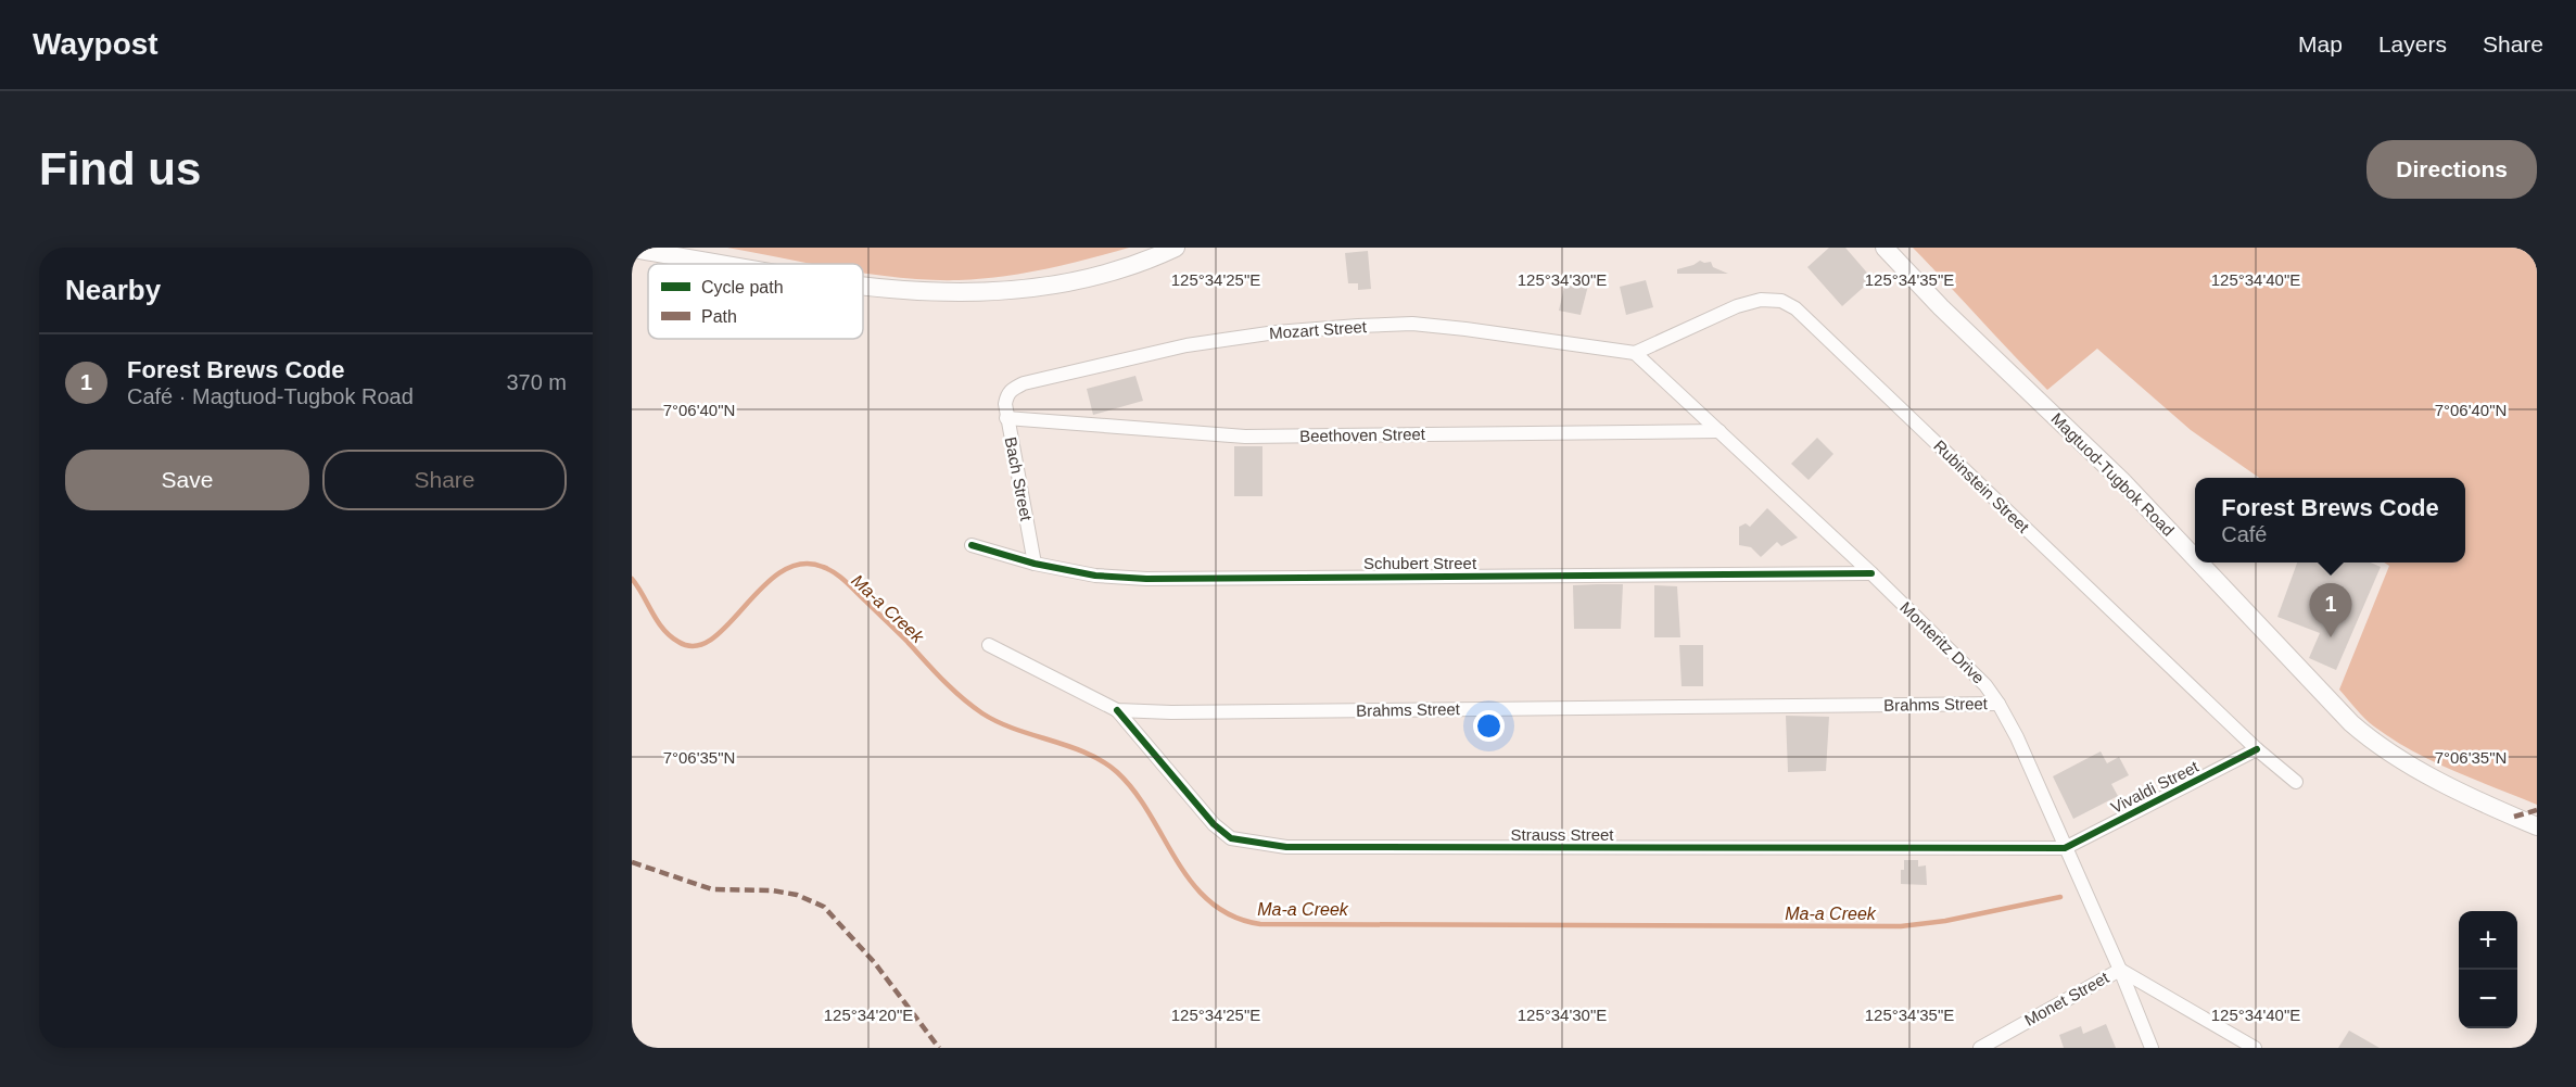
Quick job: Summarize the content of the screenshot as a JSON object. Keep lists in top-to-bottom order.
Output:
{
  "streets": {
    "main road": ["Magtuod-Tugbok Road"],
    "street": [
      "Mozart Street",
      "Beethoven Street",
      "Bach Street",
      "Rubinstein Street",
      "Schubert Street",
      "Monteritz Drive",
      "Brahms Street",
      "Vivaldi Street",
      "Strauss Street",
      "Monet Street"
    ]
  },
  "crossings": [
    ["Mozart Street", "Bach Street"],
    ["Mozart Street", "Rubinstein Street"],
    ["Mozart Street", "Monteritz Drive"],
    ["Beethoven Street", "Bach Street"],
    ["Beethoven Street", "Monteritz Drive"],
    ["Bach Street", "Schubert Street"],
    ["Rubinstein Street", "Monteritz Drive"],
    ["Rubinstein Street", "Vivaldi Street"],
    ["Schubert Street", "Monteritz Drive"],
    ["Monteritz Drive", "Brahms Street"],
    ["Monteritz Drive", "Vivaldi Street"],
    ["Monteritz Drive", "Strauss Street"],
    ["Monteritz Drive", "Monet Street"],
    ["Brahms Street", "Strauss Street"],
    ["Vivaldi Street", "Strauss Street"]
  ],
  "water": ["Ma-a Creek"],
  "legend": ["Cycle path", "Path"],
  "page": {
    "header": "Waypost",
    "nav": ["Map", "Layers", "Share"],
    "buttons": [
      "Directions",
      ["Save", "Share"]
    ],
    "title": "Find us",
    "heading": "Nearby",
    "list": [
      {
        "mark": "1",
        "name": "Forest Brews Code",
        "note": "Café · Magtuod-Tugbok Road",
        "value": "370 m"
      }
    ],
    "popup": ["Forest Brews Code", "Café"],
    "pins": "1",
    "map_buttons": ["+", "−"]
  },
  "coordinates": [
    "125°34'25\"E",
    "125°34'30\"E",
    "125°34'35\"E",
    "125°34'40\"E",
    "7°06'40\"N",
    "7°06'35\"N",
    "125°34'20\"E"
  ]
}
